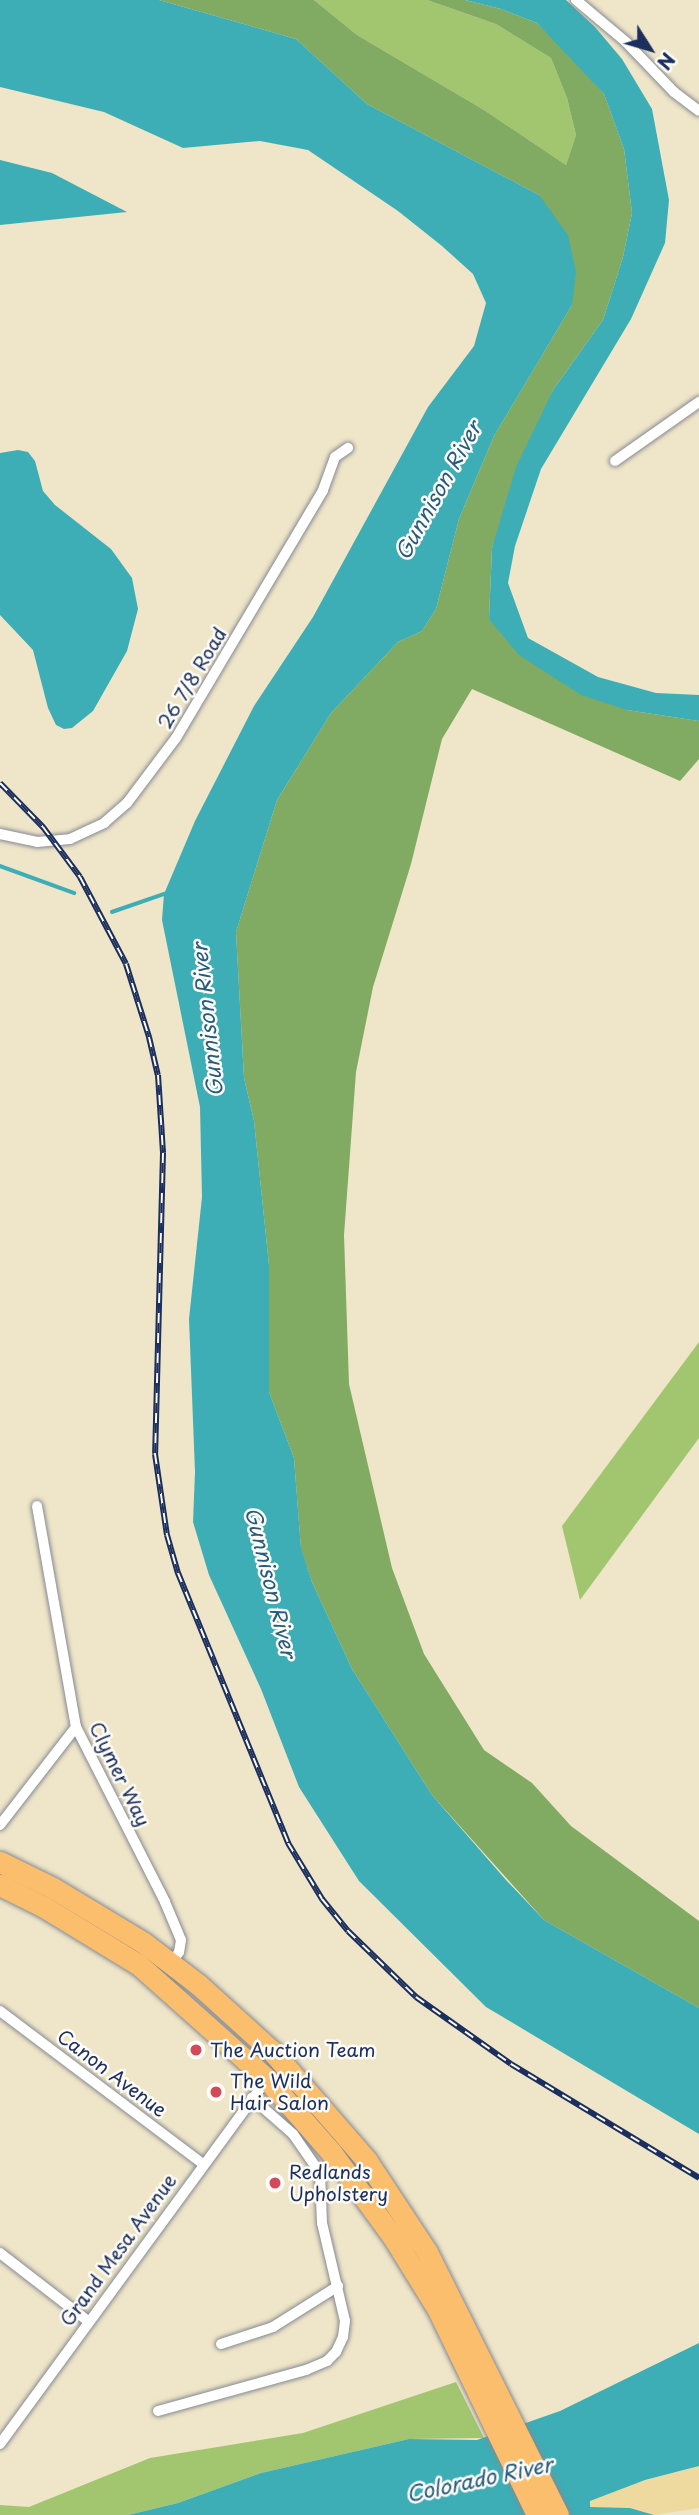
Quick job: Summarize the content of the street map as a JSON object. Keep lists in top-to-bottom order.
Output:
{
  "streets": {
    "street": [
      "26 7/8 Road",
      "Clymer Way",
      "Canon Avenue",
      "Grand Mesa Avenue"
    ]
  },
  "crossings": [
    ["Canon Avenue", "Grand Mesa Avenue"]
  ],
  "water": ["Gunnison River", "Colorado River"],
  "places": ["The Auction Team", "The Wild Hair Salon", "Redlands Upholstery"],
  "north": "bottom right"
}
